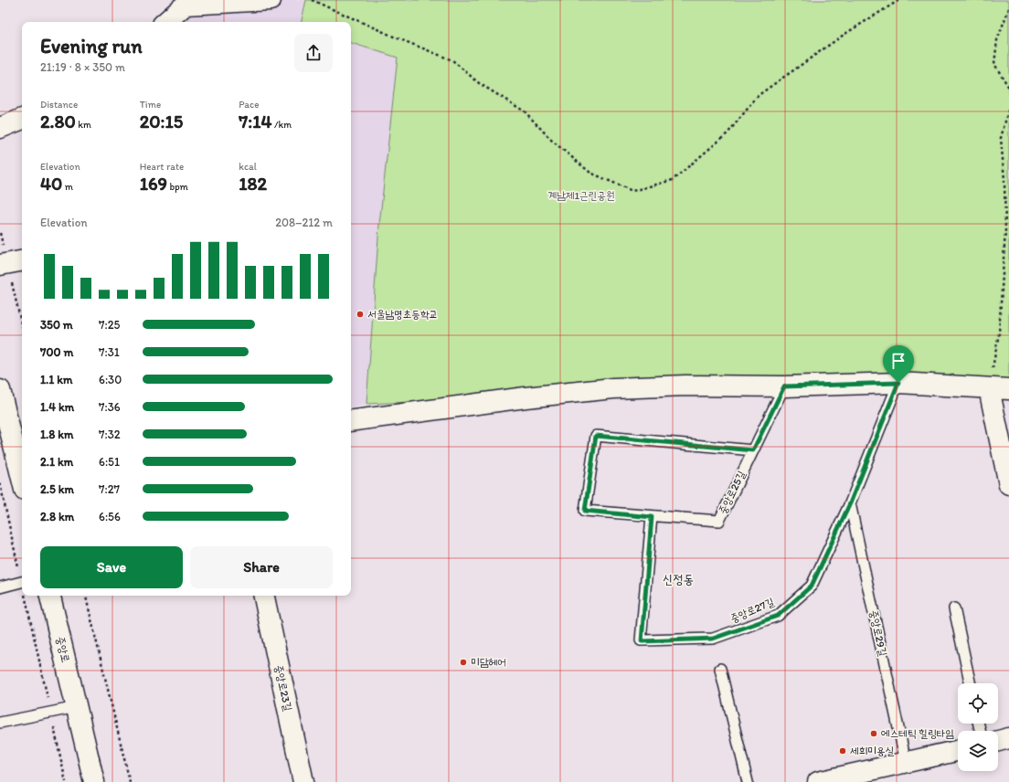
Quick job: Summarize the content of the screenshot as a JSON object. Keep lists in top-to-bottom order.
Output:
{
  "streets": {
    "street": ["중앙로", "중앙로23길"],
    "lane": ["중앙로25길", "중앙로27길", "중앙로29길"]
  },
  "crossings": [
    ["중앙로25길", "중앙로27길"],
    ["중앙로27길", "중앙로29길"]
  ],
  "districts": ["신정동"],
  "parks": ["계남제1근린공원"],
  "places": [
    "서울남명초등학교",
    "미담헤어",
    "에스테틱 힐링타임",
    "세희미용실"
  ],
  "page": {
    "heading": ["Evening run", "21:19 · 8 × 350 m"],
    "stats": [
      ["Distance", "2.80 km"],
      ["Time", "20:15"],
      ["Pace", "7:14 /km"],
      ["Elevation", "40 m"],
      ["Heart rate", "169 bpm"],
      ["kcal", "182"]
    ],
    "chart": ["Elevation", "208–212 m"],
    "list": [
      {
        "name": "350 m",
        "note": "7:25"
      },
      {
        "name": "700 m",
        "note": "7:31"
      },
      {
        "name": "1.1 km",
        "note": "6:30"
      },
      {
        "name": "1.4 km",
        "note": "7:36"
      },
      {
        "name": "1.8 km",
        "note": "7:32"
      },
      {
        "name": "2.1 km",
        "note": "6:51"
      },
      {
        "name": "2.5 km",
        "note": "7:27"
      },
      {
        "name": "2.8 km",
        "note": "6:56"
      }
    ],
    "buttons": ["Save", "Share"]
  }
}
